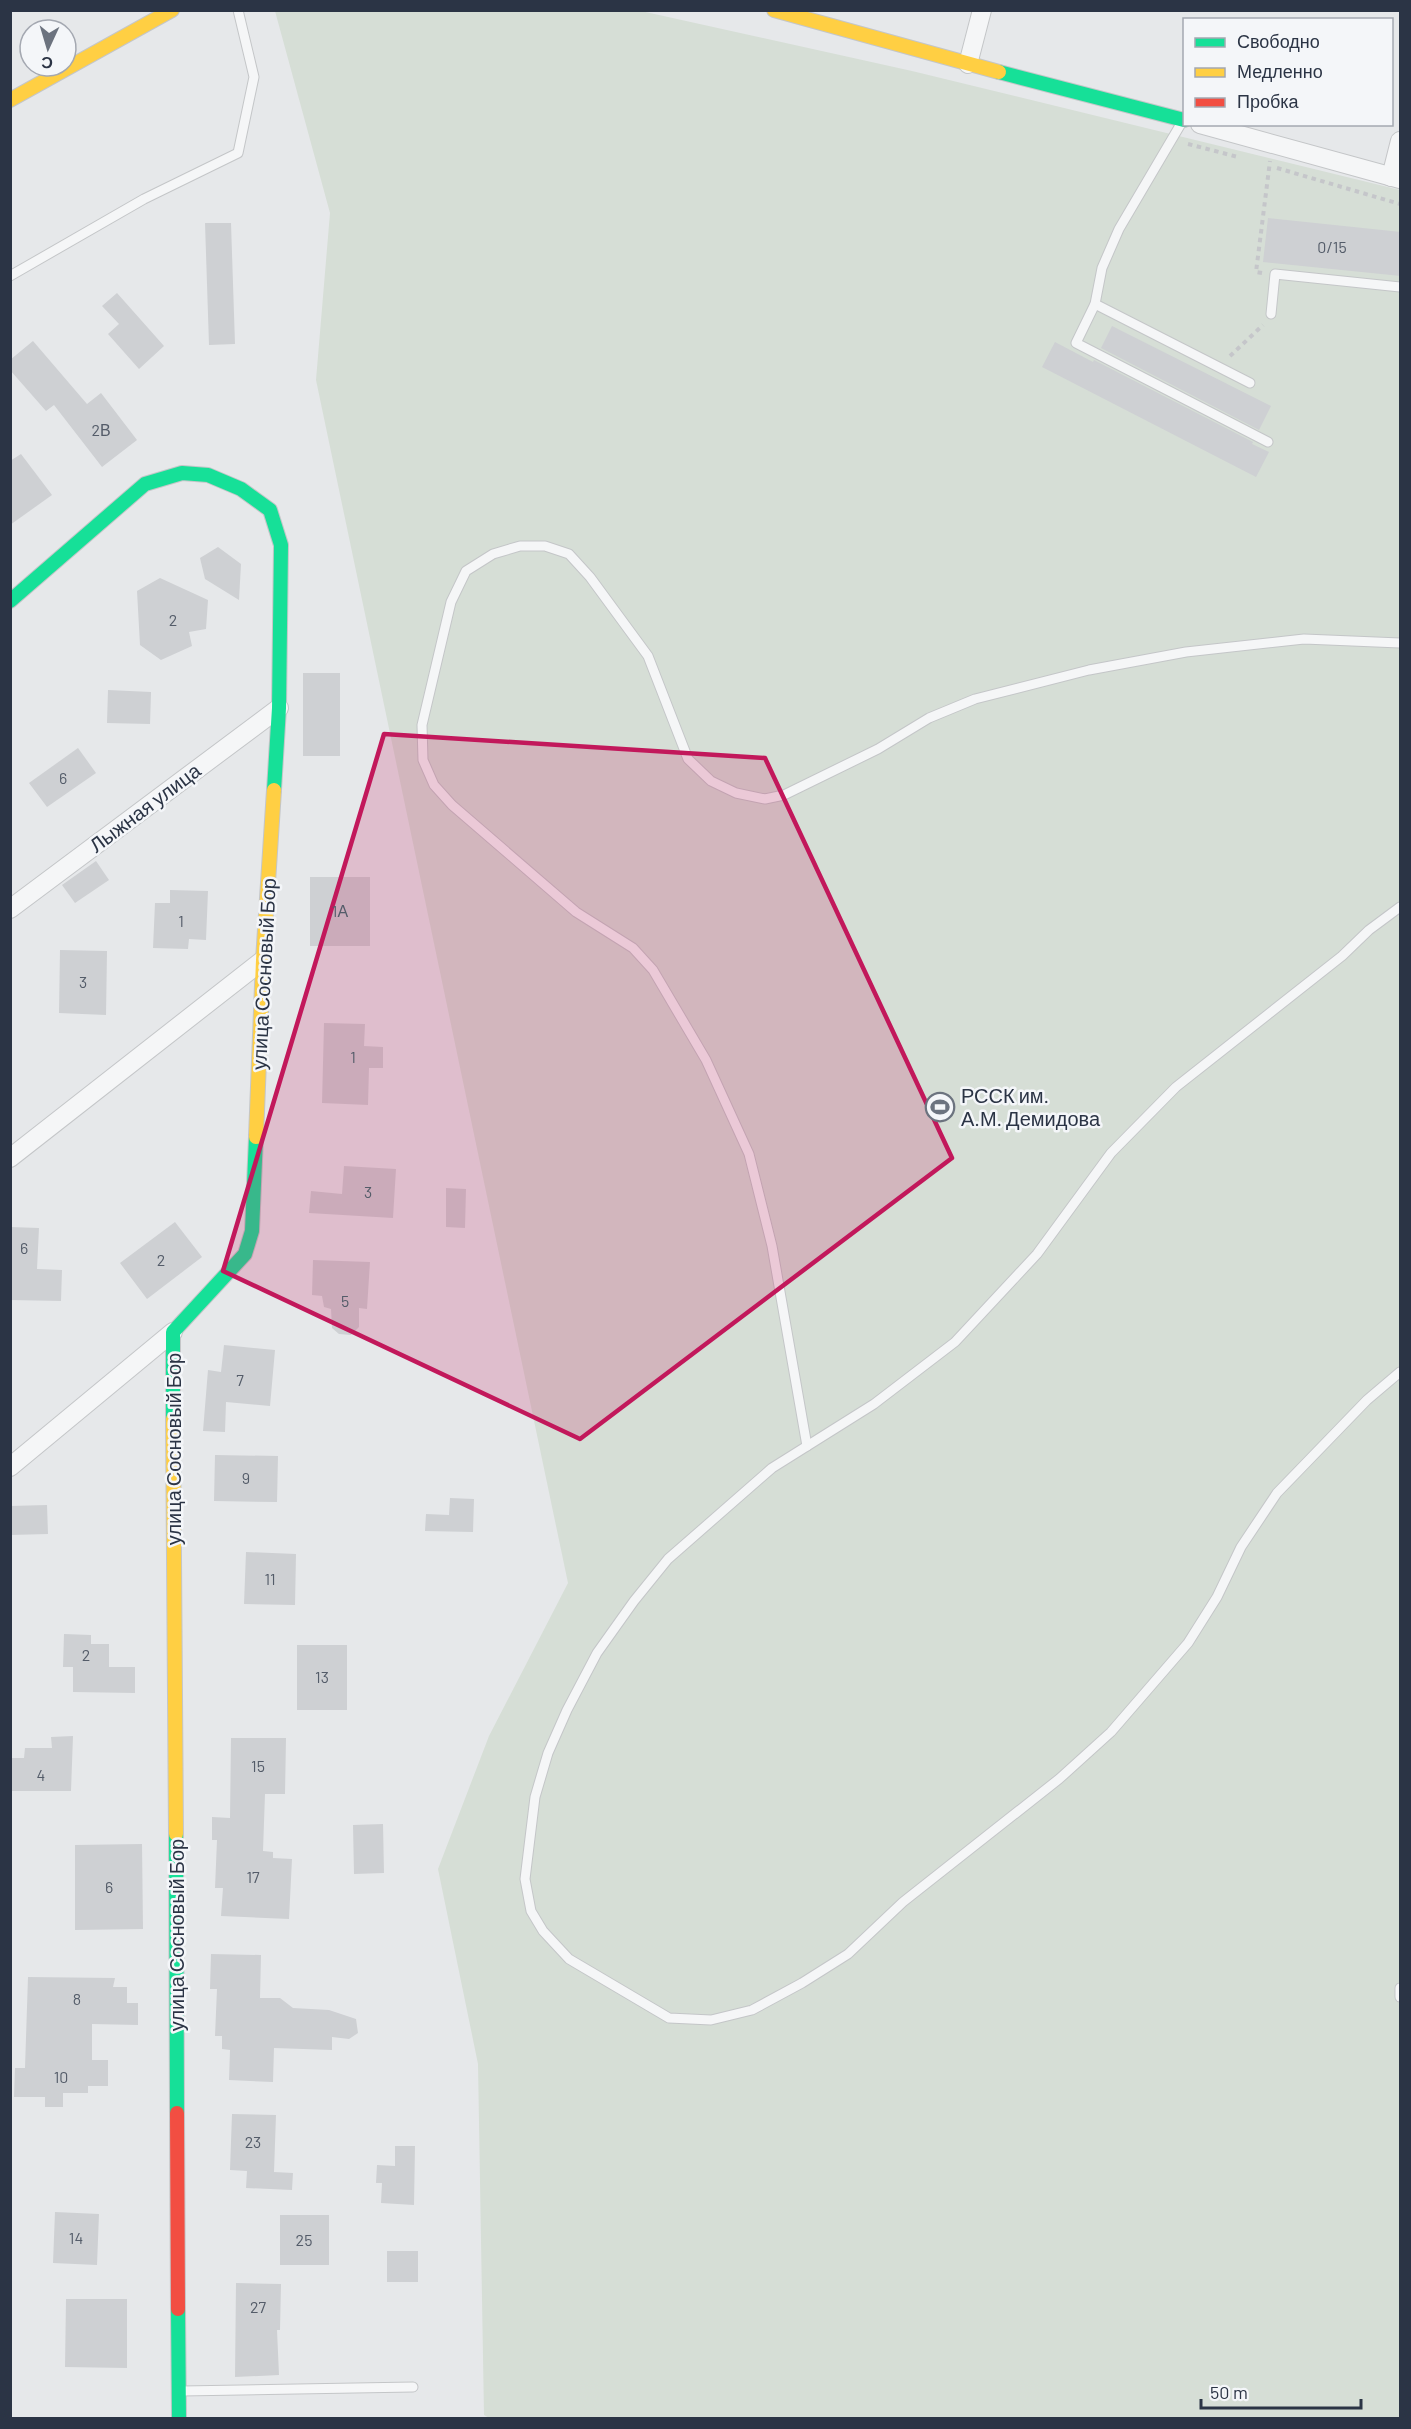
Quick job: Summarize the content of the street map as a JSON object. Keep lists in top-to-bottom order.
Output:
{
  "streets": {
    "street": ["Лыжная улица", "улица Сосновый Бор"]
  },
  "crossings": [
    ["Лыжная улица", "улица Сосновый Бор"]
  ],
  "places": {
    "sports": ["РССК им. А.М. Демидова"]
  },
  "house_numbers": [
    "0/15",
    "2В",
    "2",
    "6",
    "1А",
    "1",
    "3",
    "1",
    "3",
    "6",
    "2",
    "5",
    "7",
    "9",
    "11",
    "2",
    "13",
    "15",
    "4",
    "17",
    "6",
    "8",
    "10",
    "23",
    "14",
    "25",
    "27"
  ],
  "legend": ["Свободно", "Медленно", "Пробка"],
  "scale_bar": "50 m",
  "north": "bottom"
}
